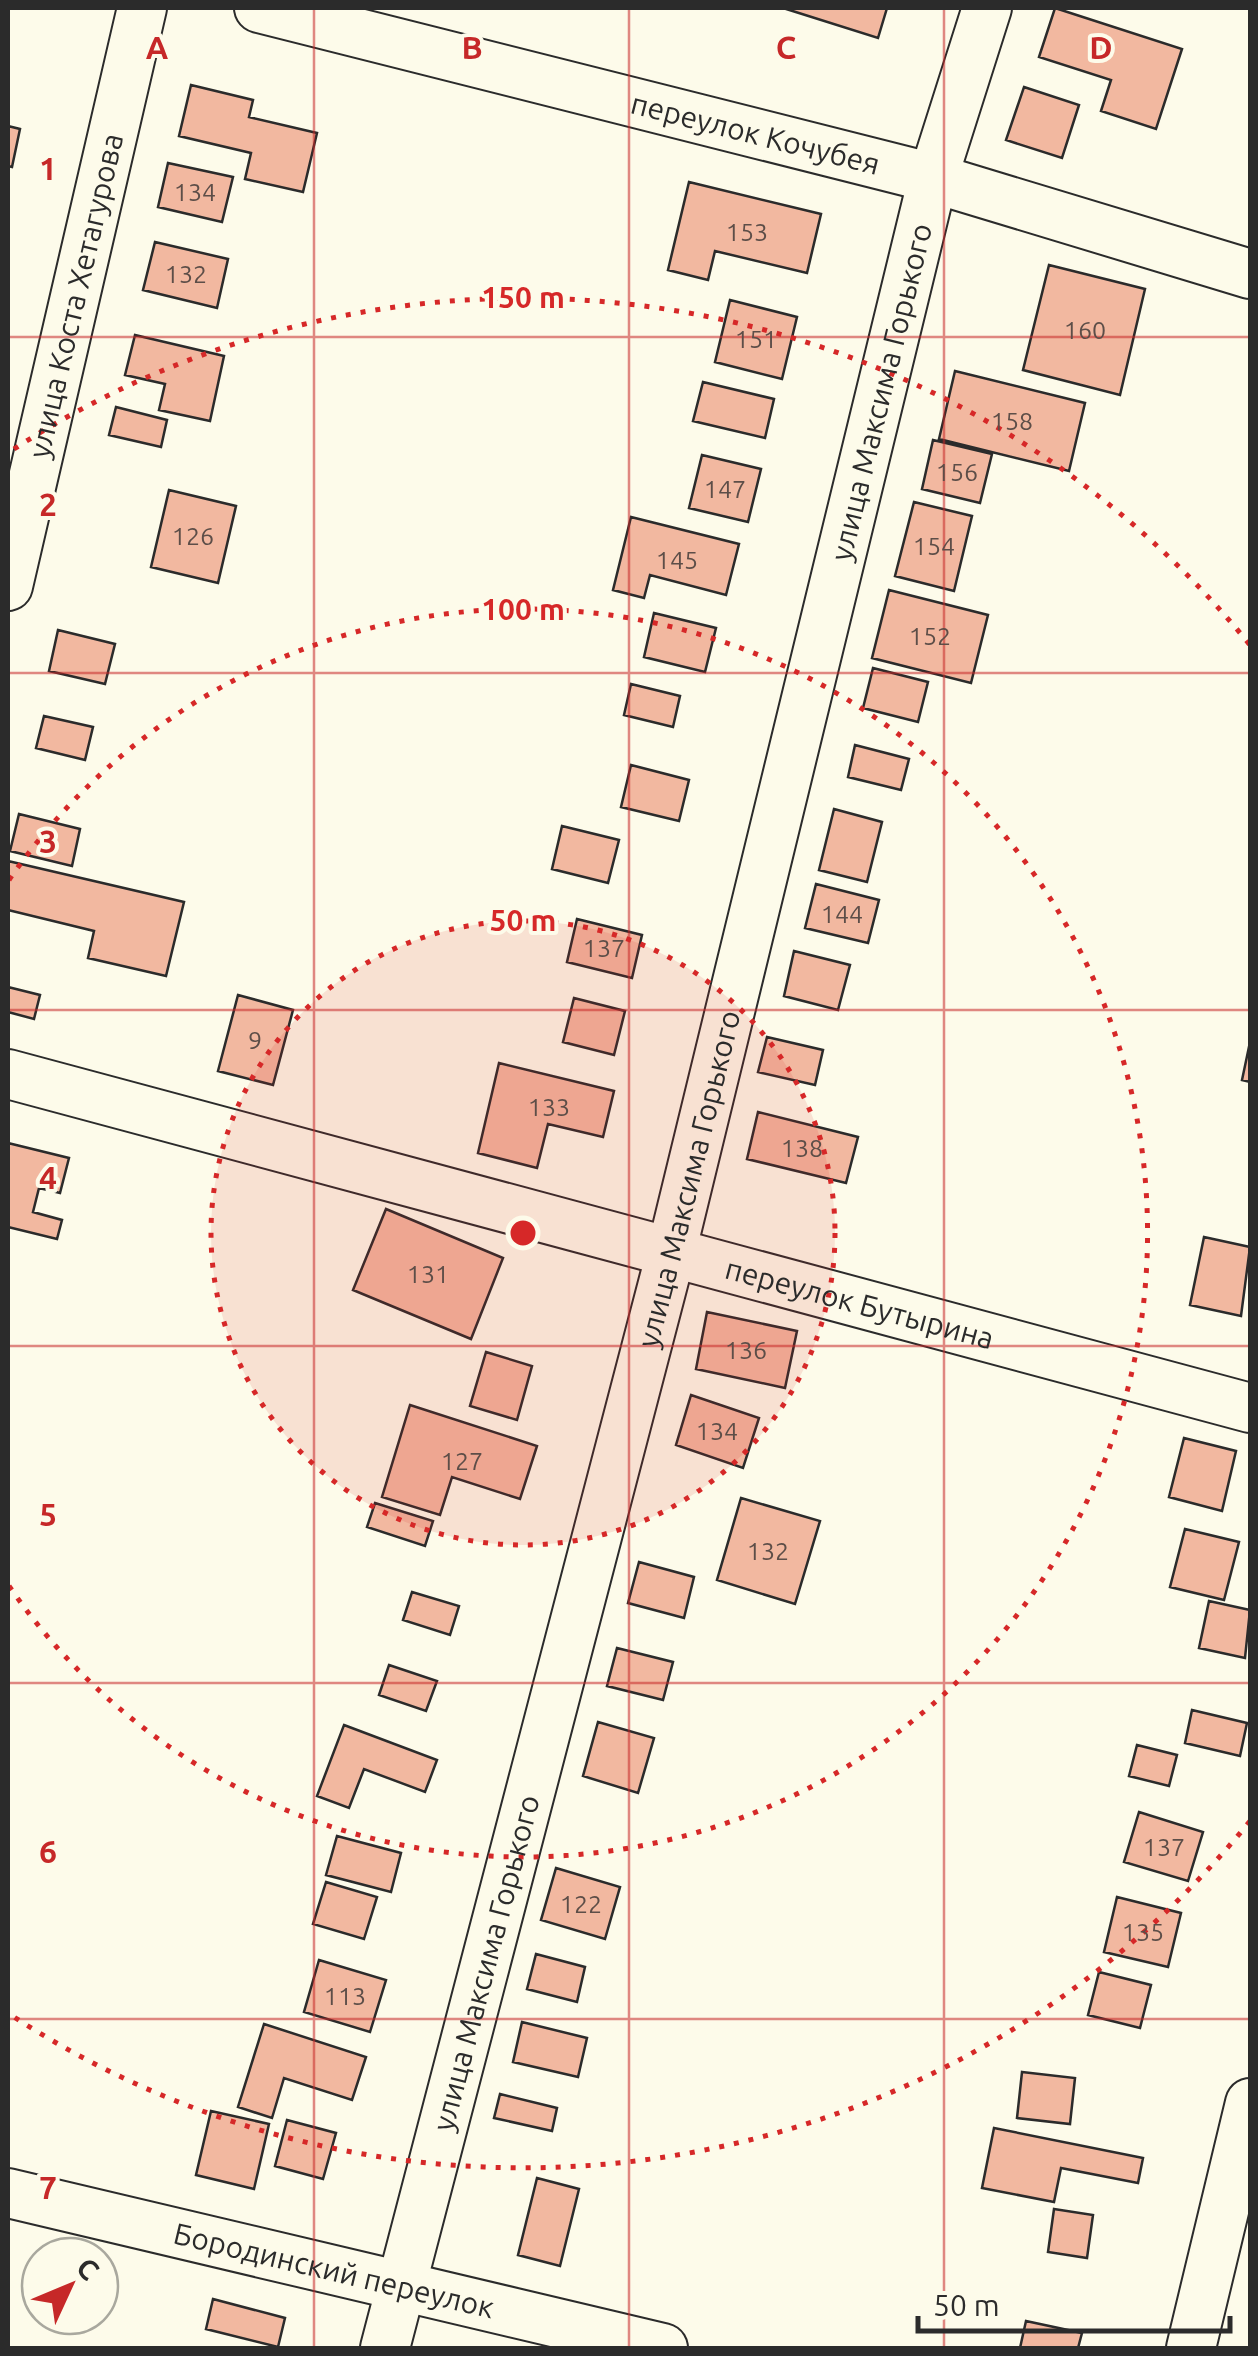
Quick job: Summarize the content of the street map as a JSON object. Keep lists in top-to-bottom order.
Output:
{
  "streets": {
    "street": [
      "переулок Кочубея",
      "улица Коста Хетагурова",
      "улица Максима Горького",
      "переулок Бутырина",
      "Бородинский переулок"
    ]
  },
  "crossings": [
    ["переулок Кочубея", "улица Максима Горького"],
    ["улица Максима Горького", "переулок Бутырина"],
    ["улица Максима Горького", "Бородинский переулок"]
  ],
  "house_numbers": [
    "134",
    "153",
    "132",
    "160",
    "151",
    "158",
    "156",
    "147",
    "126",
    "154",
    "145",
    "152",
    "144",
    "137",
    "9",
    "133",
    "138",
    "131",
    "136",
    "134",
    "127",
    "132",
    "137",
    "122",
    "135",
    "113"
  ],
  "scale_bar": "50 m",
  "north": "top right",
  "grid": {
    "columns": [
      "A",
      "B",
      "C",
      "D"
    ],
    "rows": [
      "1",
      "2",
      "3",
      "4",
      "5",
      "6",
      "7"
    ]
  },
  "rings": ["150 m", "100 m", "50 m"]
}
